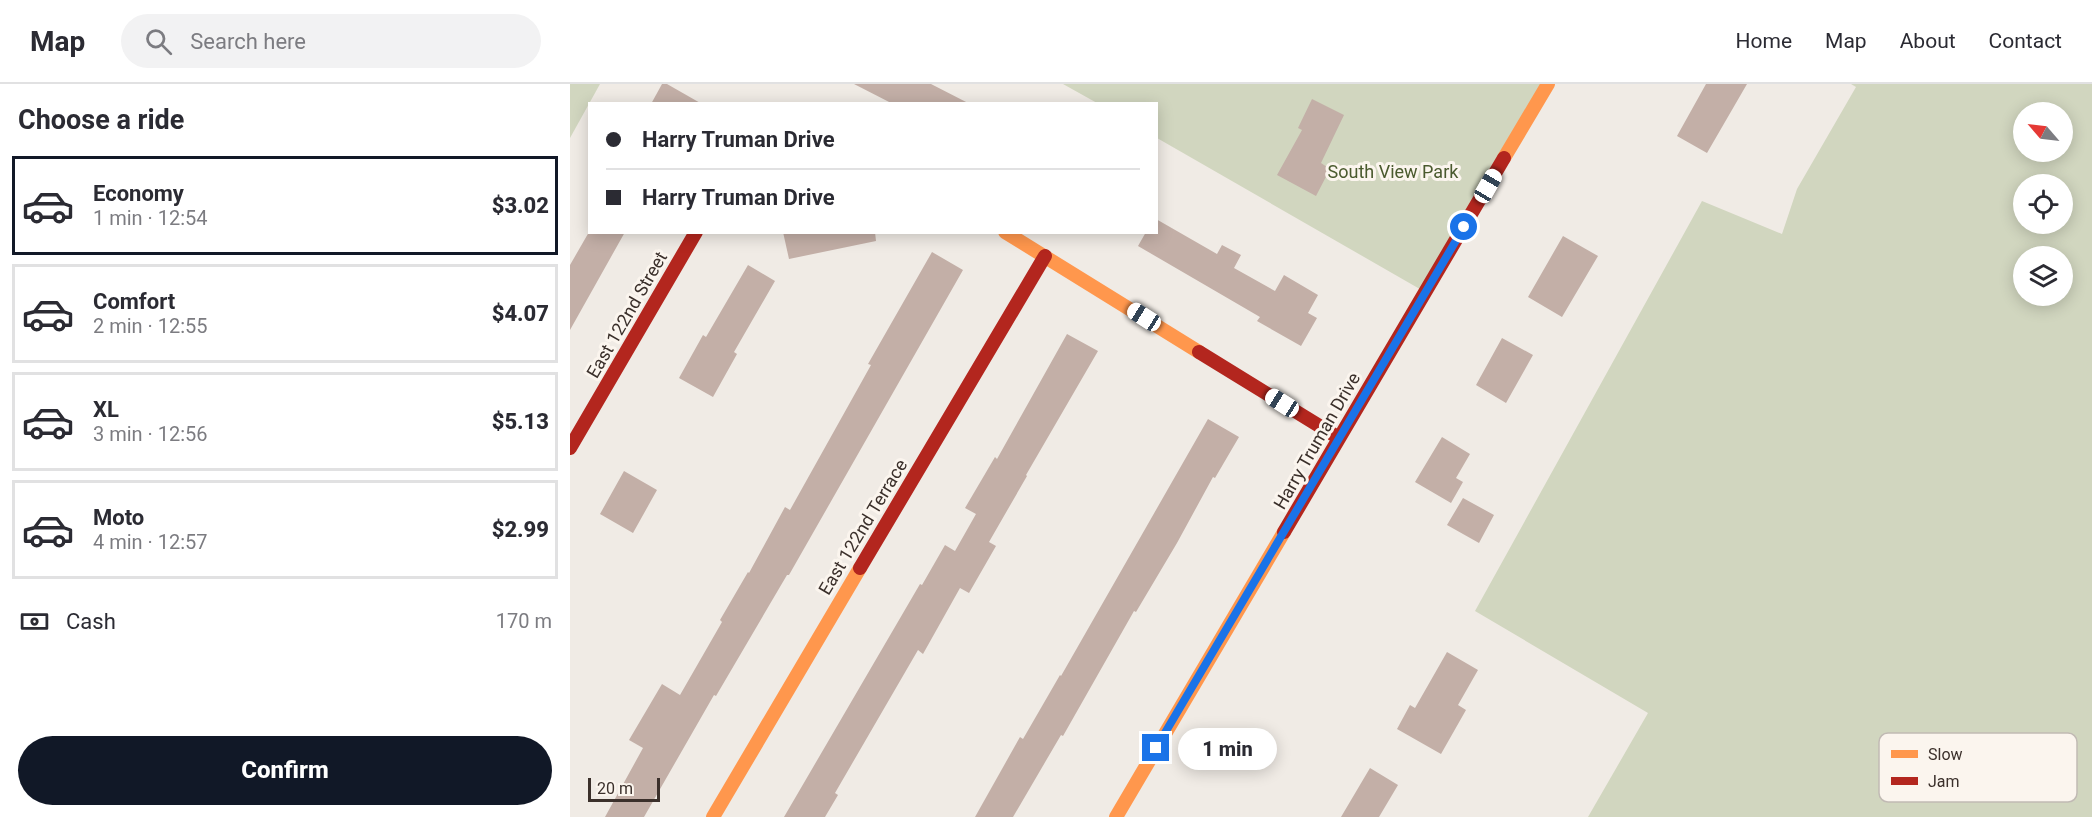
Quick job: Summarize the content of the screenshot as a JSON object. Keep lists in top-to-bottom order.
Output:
{
  "streets": {
    "street": ["East 122nd Street", "Harry Truman Drive", "East 122nd Terrace"]
  },
  "parks": ["South View Park"],
  "legend": ["Slow", "Jam"],
  "scale_bar": "20 m",
  "north": "top left",
  "page": {
    "header": "Map",
    "search": "Search here",
    "nav": [
      "Home",
      "Map",
      "About",
      "Contact"
    ],
    "heading": "Choose a ride",
    "banner": ["Harry Truman Drive", "Harry Truman Drive"],
    "list": [
      {
        "name": "Economy",
        "note": "1 min · 12:54",
        "value": "$3.02"
      },
      {
        "name": "Comfort",
        "note": "2 min · 12:55",
        "value": "$4.07"
      },
      {
        "name": "XL",
        "note": "3 min · 12:56",
        "value": "$5.13"
      },
      {
        "name": "Moto",
        "note": "4 min · 12:57",
        "value": "$2.99"
      }
    ],
    "pay": ["Cash", "170 m"],
    "buttons": "Confirm",
    "bubble": "1 min",
    "scale": "20 m"
  }
}
